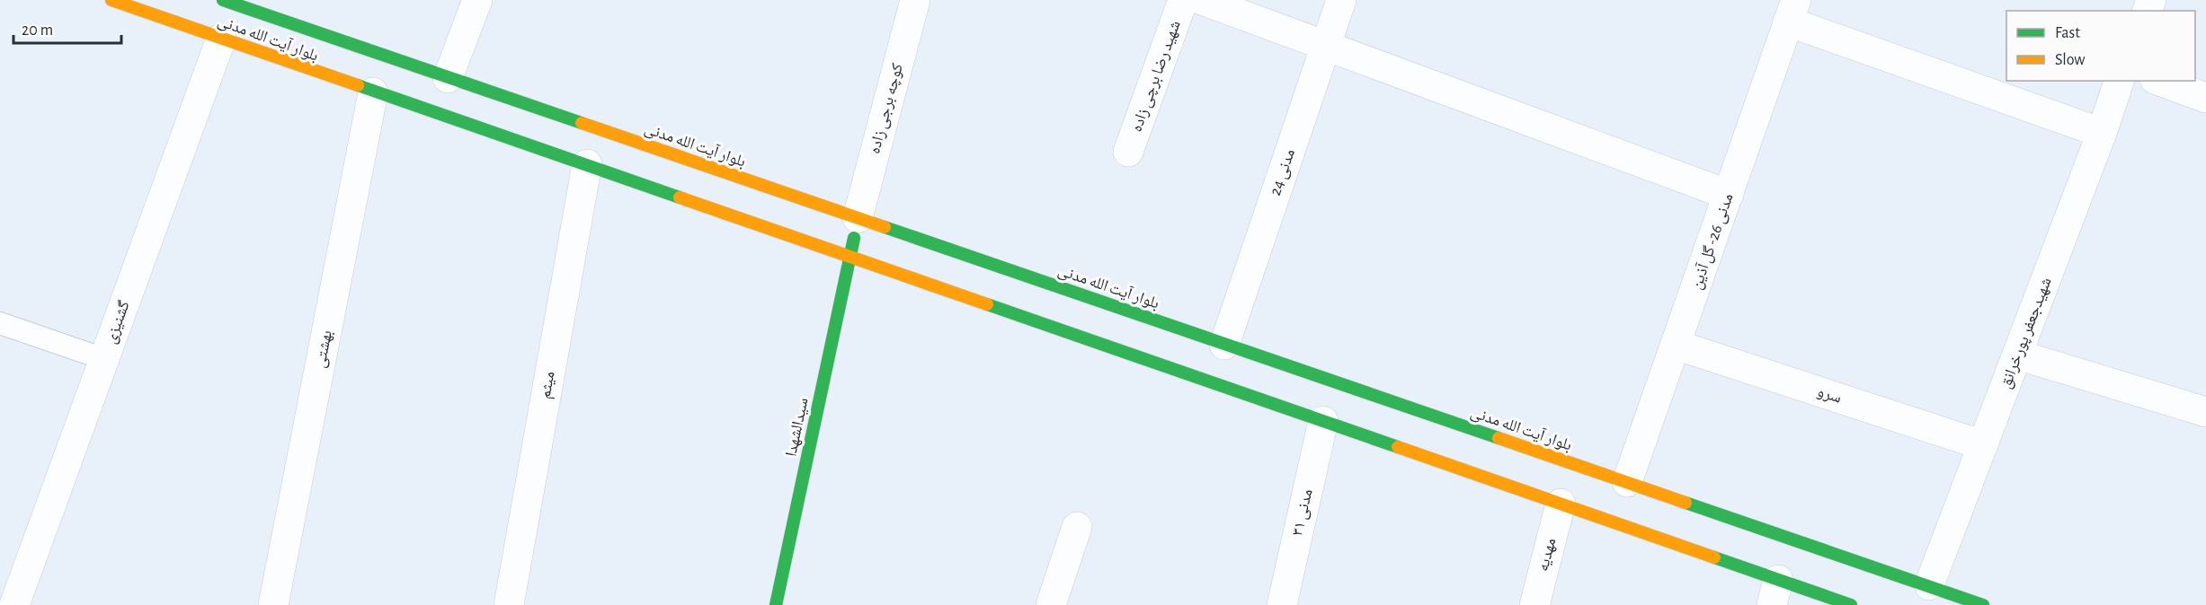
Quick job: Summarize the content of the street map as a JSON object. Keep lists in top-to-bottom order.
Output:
{
  "streets": {
    "main road": ["بلوار آیت الله مدنی", "سیدالشهدا"],
    "street": [
      "شهید رضا برچی زاده",
      "کوچه برجى زاده",
      "مدنی 24",
      "مدنی 26- گل آذین",
      "گشنیزی",
      "شهیدجعفر پورخرانق",
      "بهشتی",
      "میثم",
      "سرو",
      "مدنی ۳۱",
      "مهدیه"
    ]
  },
  "crossings": [
    ["بلوار آیت الله مدنی", "کوچه برجى زاده"],
    ["بلوار آیت الله مدنی", "مدنی 24"],
    ["بلوار آیت الله مدنی", "مدنی 26- گل آذین"],
    ["بلوار آیت الله مدنی", "گشنیزی"],
    ["بلوار آیت الله مدنی", "شهیدجعفر پورخرانق"],
    ["بلوار آیت الله مدنی", "بهشتی"],
    ["بلوار آیت الله مدنی", "میثم"],
    ["بلوار آیت الله مدنی", "سیدالشهدا"],
    ["بلوار آیت الله مدنی", "مدنی ۳۱"],
    ["بلوار آیت الله مدنی", "مهدیه"],
    ["کوچه برجى زاده", "سیدالشهدا"],
    ["مدنی 26- گل آذین", "سرو"],
    ["شهیدجعفر پورخرانق", "سرو"]
  ],
  "legend": ["Fast", "Slow"],
  "scale_bar": "20 m"
}
